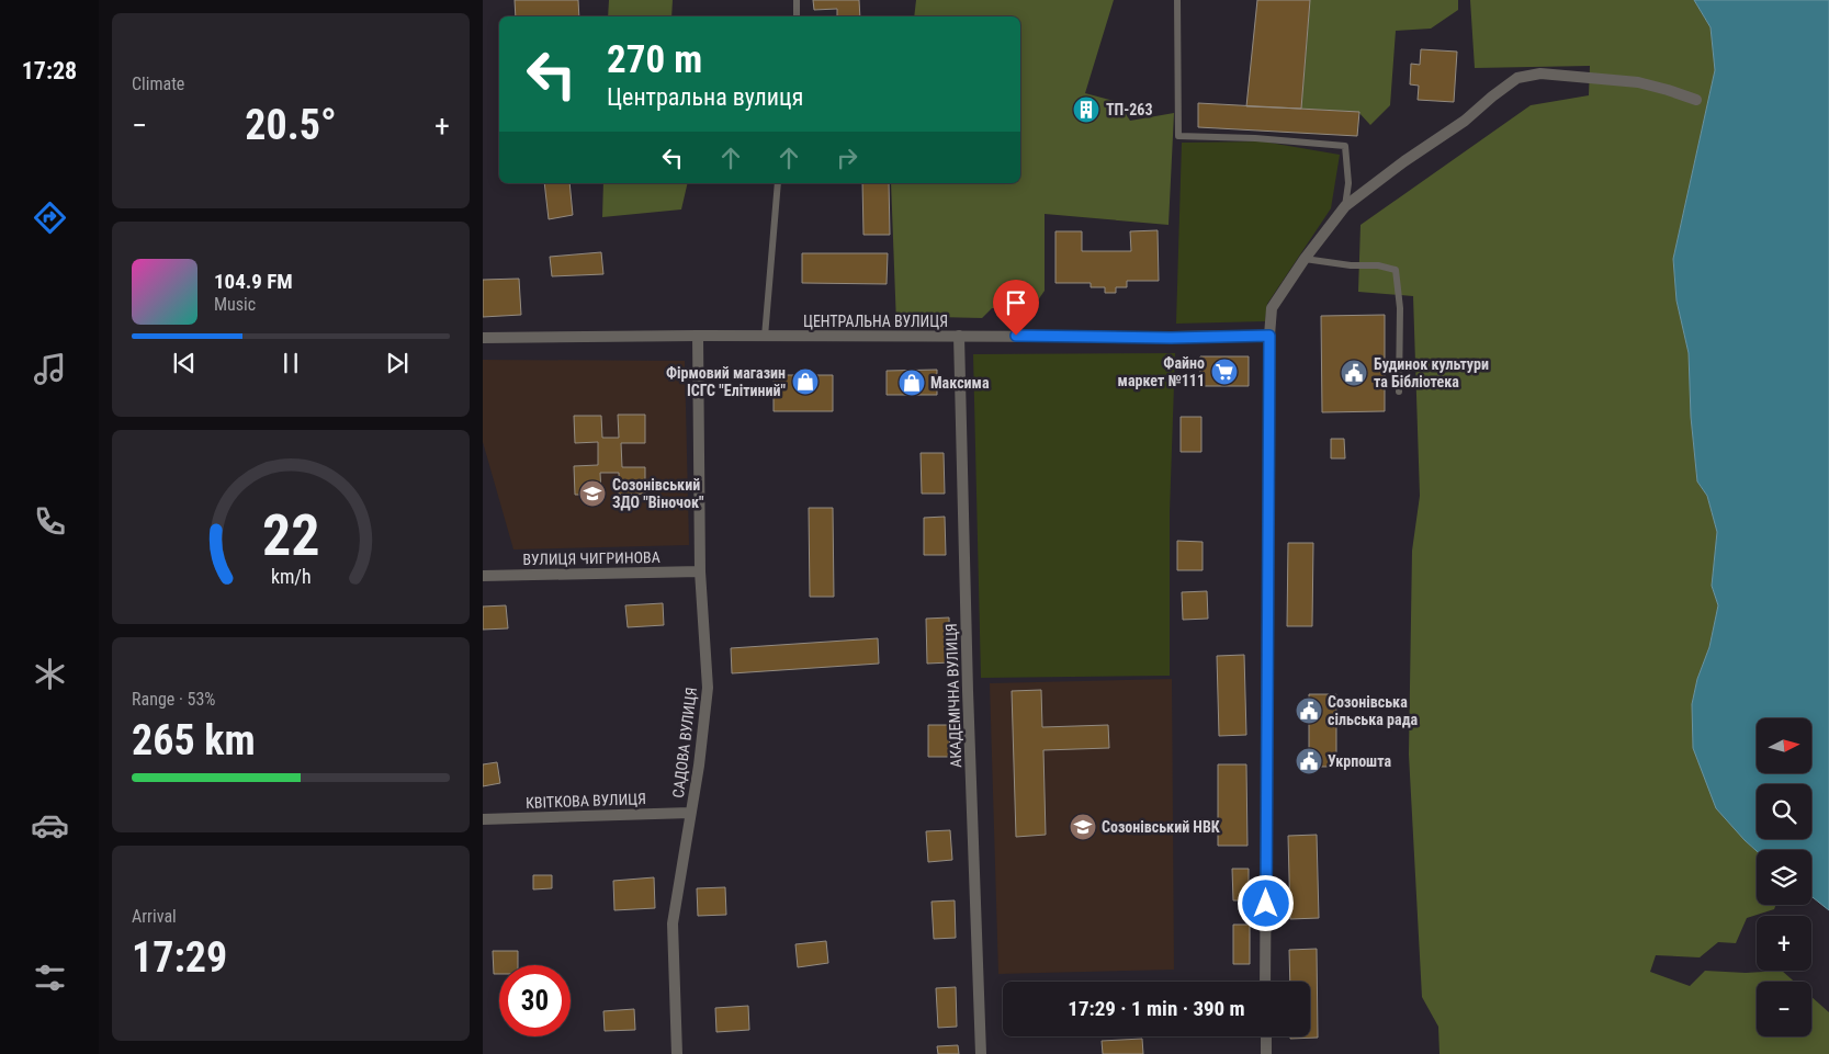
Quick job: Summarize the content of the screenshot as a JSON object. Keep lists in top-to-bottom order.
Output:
{
  "streets": {
    "street": [
      "ЦЕНТРАЛЬНА ВУЛИЦЯ",
      "ВУЛИЦЯ ЧИГРИНОВА",
      "АКАДЕМІЧНА ВУЛИЦЯ",
      "САДОВА ВУЛИЦЯ",
      "КВІТКОВА ВУЛИЦЯ"
    ]
  },
  "crossings": [
    ["ЦЕНТРАЛЬНА ВУЛИЦЯ", "АКАДЕМІЧНА ВУЛИЦЯ"],
    ["ЦЕНТРАЛЬНА ВУЛИЦЯ", "САДОВА ВУЛИЦЯ"],
    ["ВУЛИЦЯ ЧИГРИНОВА", "САДОВА ВУЛИЦЯ"],
    ["САДОВА ВУЛИЦЯ", "КВІТКОВА ВУЛИЦЯ"]
  ],
  "places": {
    "building": ["ТП-263"],
    "supermarket": ["Файно маркет №111"],
    "public building": ["Будинок культури та Бібліотека", "Созонівська сільська рада", "Укрпошта"],
    "shop": ["Фірмовий магазин ІСГС \"Елітиний\"", "Максима"],
    "school or university": ["Созонівський ЗДО \"Віночок\"", "Созонівський НВК"]
  },
  "north": "right",
  "page": {
    "tabs": "17:28",
    "tile": [
      "Climate",
      ["Range · 53%", "265 km"],
      ["Arrival", "17:29"]
    ],
    "turn": ["270 m", "Центральна вулиця"],
    "heat": ["−", "20.5°", "+"],
    "song": ["104.9 FM", "Music"],
    "map_buttons": ["+", "−"],
    "limit": "30",
    "trip": "17:29 · 1 min · 390 m",
    "gauge": ["22", "km/h"]
  }
}
